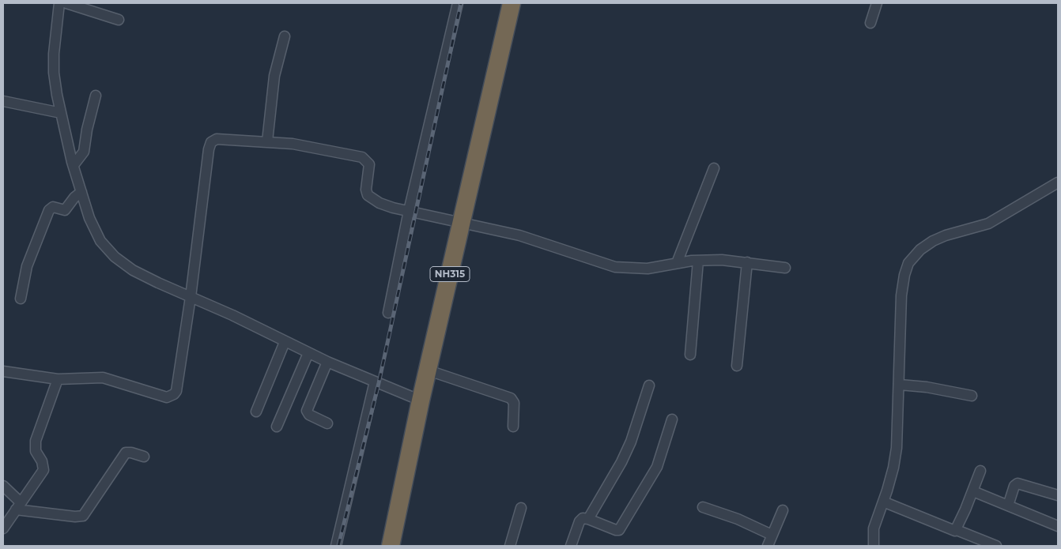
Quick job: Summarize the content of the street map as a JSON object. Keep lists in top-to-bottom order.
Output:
{
  "streets": {
    "highway": ["NH315"]
  }
}
